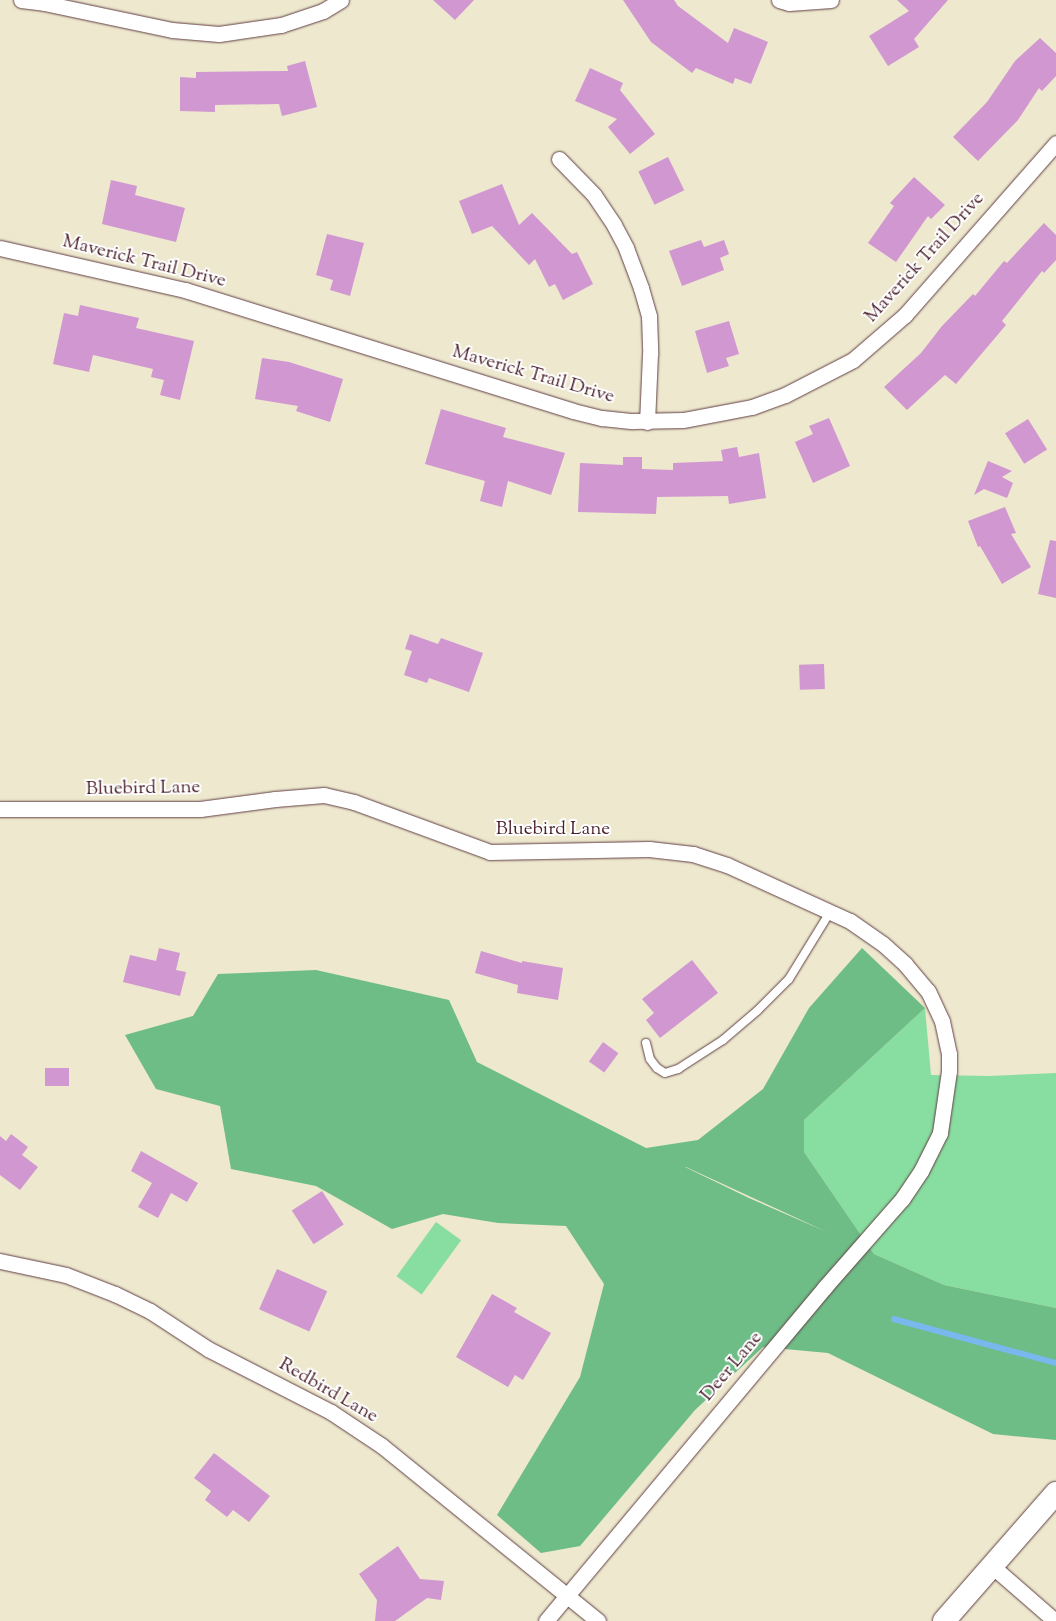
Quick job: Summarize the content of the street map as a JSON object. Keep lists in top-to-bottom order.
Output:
{
  "streets": {
    "street": [
      "Maverick Trail Drive",
      "Bluebird Lane",
      "Deer Lane",
      "Redbird Lane"
    ]
  },
  "crossings": [
    ["Bluebird Lane", "Deer Lane"],
    ["Deer Lane", "Redbird Lane"]
  ]
}
